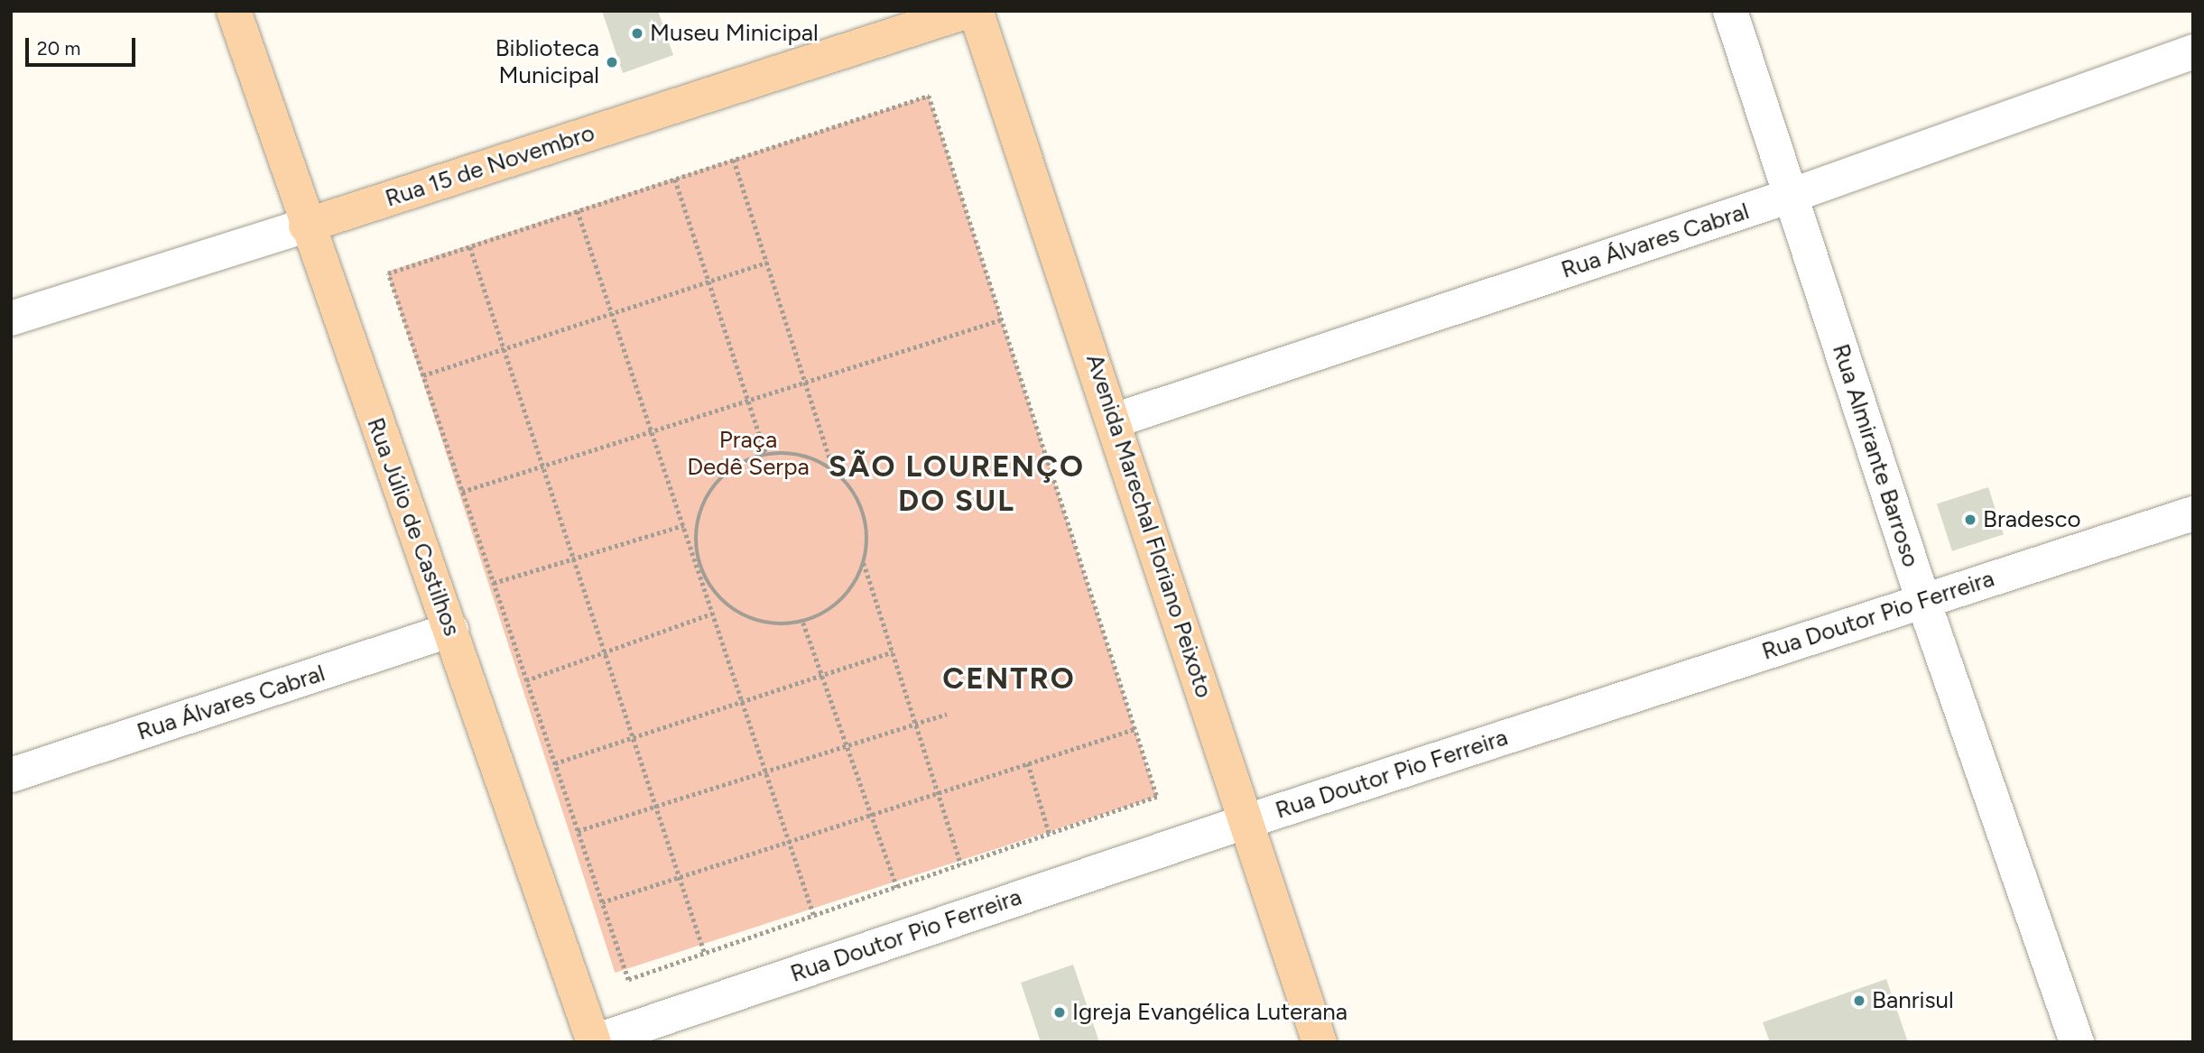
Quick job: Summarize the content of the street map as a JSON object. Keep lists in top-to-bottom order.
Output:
{
  "streets": {
    "main road": ["Rua 15 de Novembro", "Avenida Marechal Floriano Peixoto", "Rua Júlio de Castilhos"],
    "street": ["Rua Álvares Cabral", "Rua Almirante Barroso", "Rua Doutor Pio Ferreira"]
  },
  "crossings": [
    ["Rua 15 de Novembro", "Rua Júlio de Castilhos"],
    ["Rua Álvares Cabral", "Rua Almirante Barroso"],
    ["Rua Álvares Cabral", "Avenida Marechal Floriano Peixoto"],
    ["Rua Álvares Cabral", "Rua Júlio de Castilhos"],
    ["Rua Almirante Barroso", "Rua Doutor Pio Ferreira"],
    ["Avenida Marechal Floriano Peixoto", "Rua Doutor Pio Ferreira"],
    ["Rua Júlio de Castilhos", "Rua Doutor Pio Ferreira"]
  ],
  "districts": ["SÃO LOURENÇO DO SUL", "CENTRO"],
  "parks": ["Praça Dedê Serpa"],
  "places": [
    "Museu Minicipal",
    "Biblioteca Municipal",
    "Bradesco",
    "Banrisul",
    "Igreja Evangélica Luterana"
  ],
  "scale_bar": "20 m"
}
